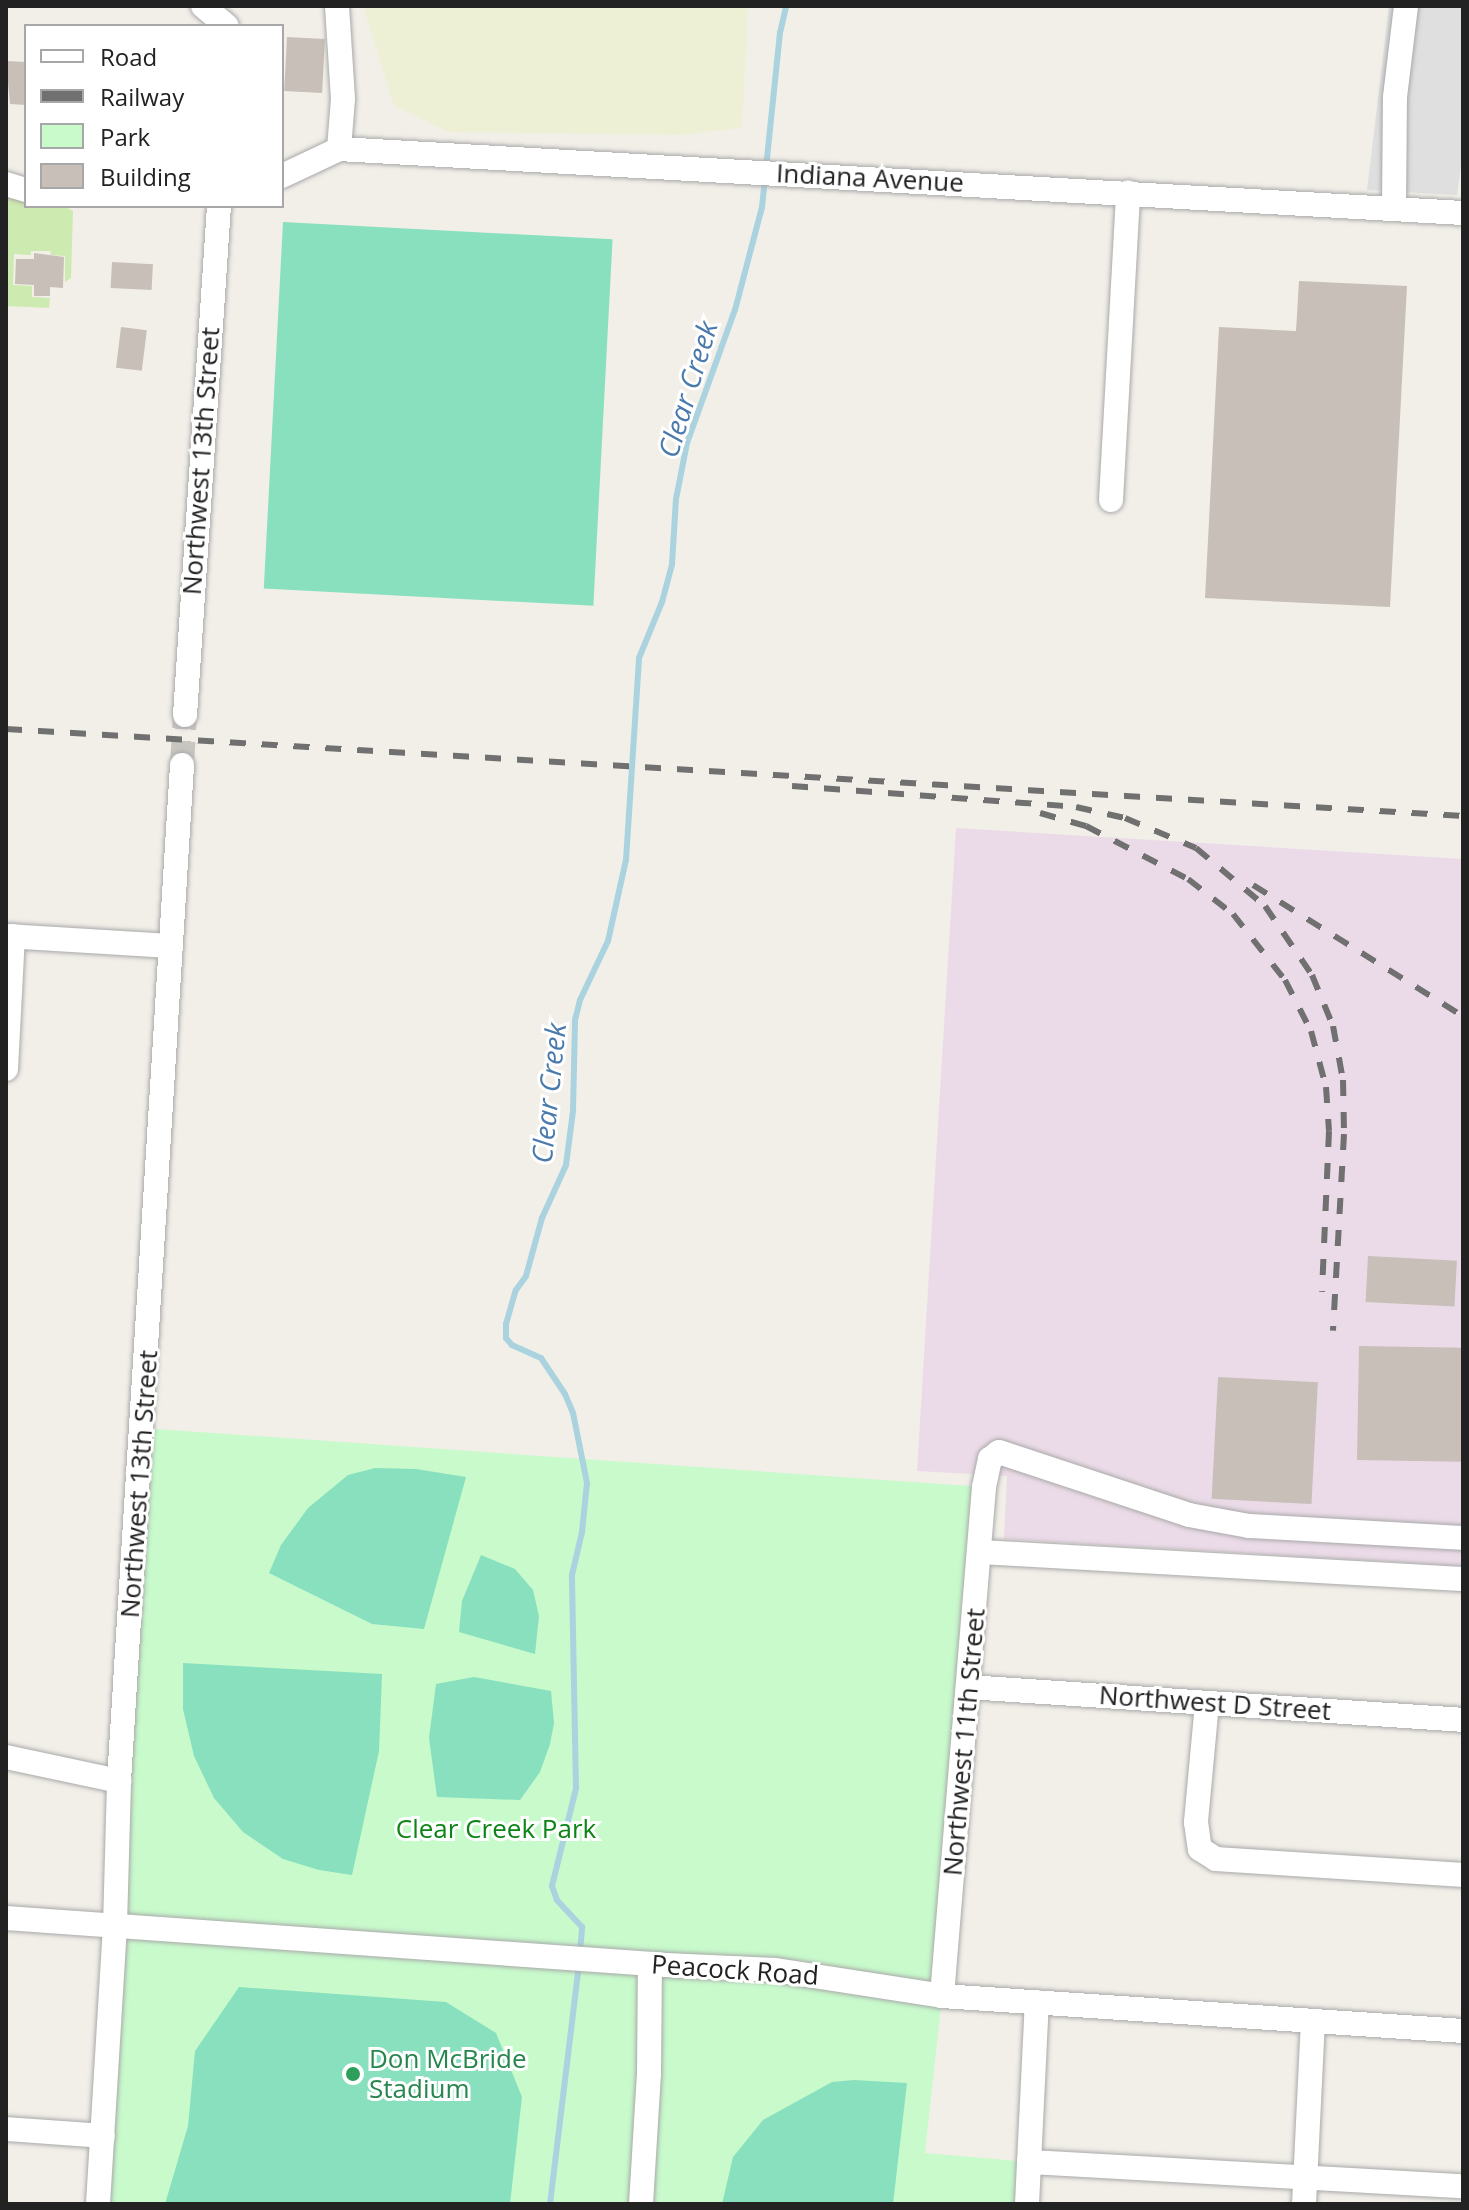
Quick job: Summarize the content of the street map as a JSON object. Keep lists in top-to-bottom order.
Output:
{
  "streets": {
    "street": [
      "Indiana Avenue",
      "Northwest 13th Street",
      "Northwest D Street",
      "Northwest 11th Street",
      "Peacock Road"
    ]
  },
  "crossings": [
    ["Northwest 13th Street", "Peacock Road"],
    ["Northwest D Street", "Northwest 11th Street"],
    ["Northwest 11th Street", "Peacock Road"]
  ],
  "water": ["Clear Creek"],
  "parks": ["Clear Creek Park"],
  "places": ["Don McBride Stadium"],
  "legend": [
    "Road",
    "Railway",
    "Park",
    "Building"
  ]
}
